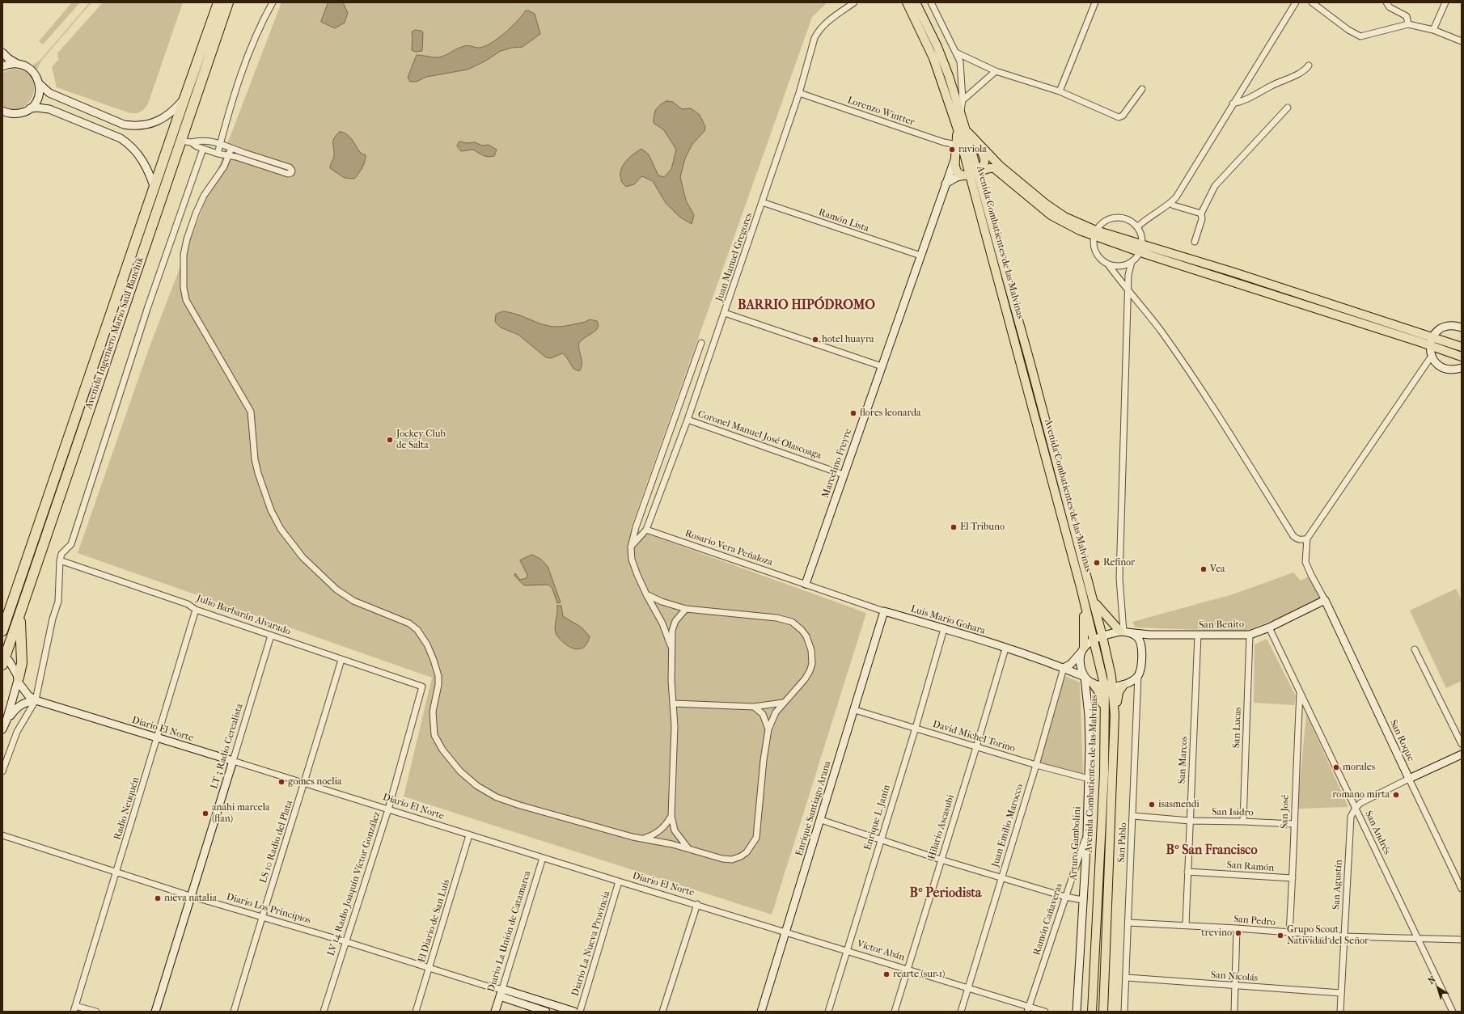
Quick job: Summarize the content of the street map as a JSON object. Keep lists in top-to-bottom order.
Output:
{
  "streets": {
    "highway": ["Avenida Ingeniero Mario Saúl Banchik"],
    "main road": ["Avenida Combatientes de las Malvinas"],
    "street": [
      "Lorenzo Wintter",
      "Ramón Lista",
      "Juan Manuel Gregores",
      "Coronel Manuel José Olascoaga",
      "Marcelino Freyre",
      "Rosario Vera Peñaloza",
      "Julio Barbarán Alvarado",
      "Luis Mario Gohara",
      "San Benito",
      "San Lucas",
      "Diario El Norte",
      "David Michel Torino",
      "San Roque",
      "LT 3 Radio Cerealista",
      "San Marcos",
      "Radio Neuquén",
      "Enrique Santiago Arana",
      "San José",
      "San Isidro",
      "Enrique L. Janín",
      "Juan Emilio Marocco",
      "Hilario Ascasubi",
      "San Andrés",
      "LS 10 Radio del Plata",
      "San Pablo",
      "Arturo Gambolini",
      "San Ramón",
      "LV 14 Radio Joaquín Víctor González",
      "San Agustín",
      "Diario Los Principios",
      "Ramón Cañaveras",
      "El Diario de San Luis",
      "San Pedro",
      "Diario La Unión de Catamarca",
      "Diario La Nueva Provincia",
      "Víctor Abán",
      "San Nicolás"
    ]
  },
  "crossings": [
    ["Lorenzo Wintter", "Juan Manuel Gregores"],
    ["Ramón Lista", "Juan Manuel Gregores"],
    ["Ramón Lista", "Marcelino Freyre"],
    ["Avenida Combatientes de las Malvinas", "San Benito"],
    ["Juan Manuel Gregores", "Coronel Manuel José Olascoaga"],
    ["Juan Manuel Gregores", "Rosario Vera Peñaloza"],
    ["Coronel Manuel José Olascoaga", "Marcelino Freyre"],
    ["Marcelino Freyre", "Rosario Vera Peñaloza"],
    ["Marcelino Freyre", "Luis Mario Gohara"],
    ["Rosario Vera Peñaloza", "Luis Mario Gohara"],
    ["Julio Barbarán Alvarado", "LT 3 Radio Cerealista"],
    ["Julio Barbarán Alvarado", "Radio Neuquén"],
    ["Julio Barbarán Alvarado", "LS 10 Radio del Plata"],
    ["Julio Barbarán Alvarado", "LV 14 Radio Joaquín Víctor González"],
    ["Luis Mario Gohara", "Enrique Santiago Arana"],
    ["Luis Mario Gohara", "Enrique L. Janín"],
    ["Luis Mario Gohara", "Juan Emilio Marocco"],
    ["Luis Mario Gohara", "Hilario Ascasubi"],
    ["Luis Mario Gohara", "Arturo Gambolini"],
    ["San Benito", "San Lucas"],
    ["San Benito", "San Roque"],
    ["San Benito", "San Marcos"],
    ["San Benito", "San Andrés"],
    ["San Benito", "Arturo Gambolini"],
    ["San Lucas", "San Isidro"],
    ["Diario El Norte", "LT 3 Radio Cerealista"],
    ["Diario El Norte", "Radio Neuquén"],
    ["Diario El Norte", "Enrique Santiago Arana"],
    ["Diario El Norte", "LS 10 Radio del Plata"],
    ["Diario El Norte", "LV 14 Radio Joaquín Víctor González"],
    ["Diario El Norte", "El Diario de San Luis"],
    ["Diario El Norte", "Diario La Unión de Catamarca"],
    ["Diario El Norte", "Diario La Nueva Provincia"],
    ["Diario El Norte", "Víctor Abán"],
    ["David Michel Torino", "Enrique Santiago Arana"],
    ["David Michel Torino", "Enrique L. Janín"],
    ["David Michel Torino", "Juan Emilio Marocco"],
    ["David Michel Torino", "Hilario Ascasubi"],
    ["David Michel Torino", "Arturo Gambolini"],
    ["LT 3 Radio Cerealista", "Diario Los Principios"],
    ["San Marcos", "San Isidro"],
    ["San Marcos", "San Ramón"],
    ["San Marcos", "San Pedro"],
    ["Radio Neuquén", "Diario Los Principios"],
    ["Enrique Santiago Arana", "Víctor Abán"],
    ["San José", "San Isidro"],
    ["San José", "San Andrés"],
    ["San José", "San Ramón"],
    ["San José", "San Pedro"],
    ["San Isidro", "San Pablo"],
    ["Enrique L. Janín", "Víctor Abán"],
    ["Juan Emilio Marocco", "Víctor Abán"],
    ["Hilario Ascasubi", "Víctor Abán"],
    ["San Andrés", "San Agustín"],
    ["San Andrés", "San Pedro"],
    ["LS 10 Radio del Plata", "Diario Los Principios"],
    ["San Pablo", "San Pedro"],
    ["San Pablo", "San Nicolás"],
    ["Arturo Gambolini", "Ramón Cañaveras"],
    ["LV 14 Radio Joaquín Víctor González", "Diario Los Principios"],
    ["San Agustín", "San Pedro"],
    ["San Agustín", "San Nicolás"],
    ["Diario Los Principios", "El Diario de San Luis"],
    ["Diario Los Principios", "Diario La Unión de Catamarca"],
    ["Ramón Cañaveras", "Víctor Abán"]
  ],
  "districts": ["BARRIO HIPÓDROMO", "Bº San Francisco", "Bº Periodista"],
  "places": [
    "raviola",
    "hotel huayra",
    "flores leonarda",
    "Jockey Club de Salta",
    "El Tribuno",
    "Refinor",
    "Vea",
    "morales",
    "gomes noelia",
    "romano mirta",
    "isasmendi",
    "anahi marcela (flan)",
    "nieva natalia",
    "trevino",
    "Grupo Scout Natividad del Señor",
    "rearte (sur 1)"
  ],
  "north": "top left"
}
